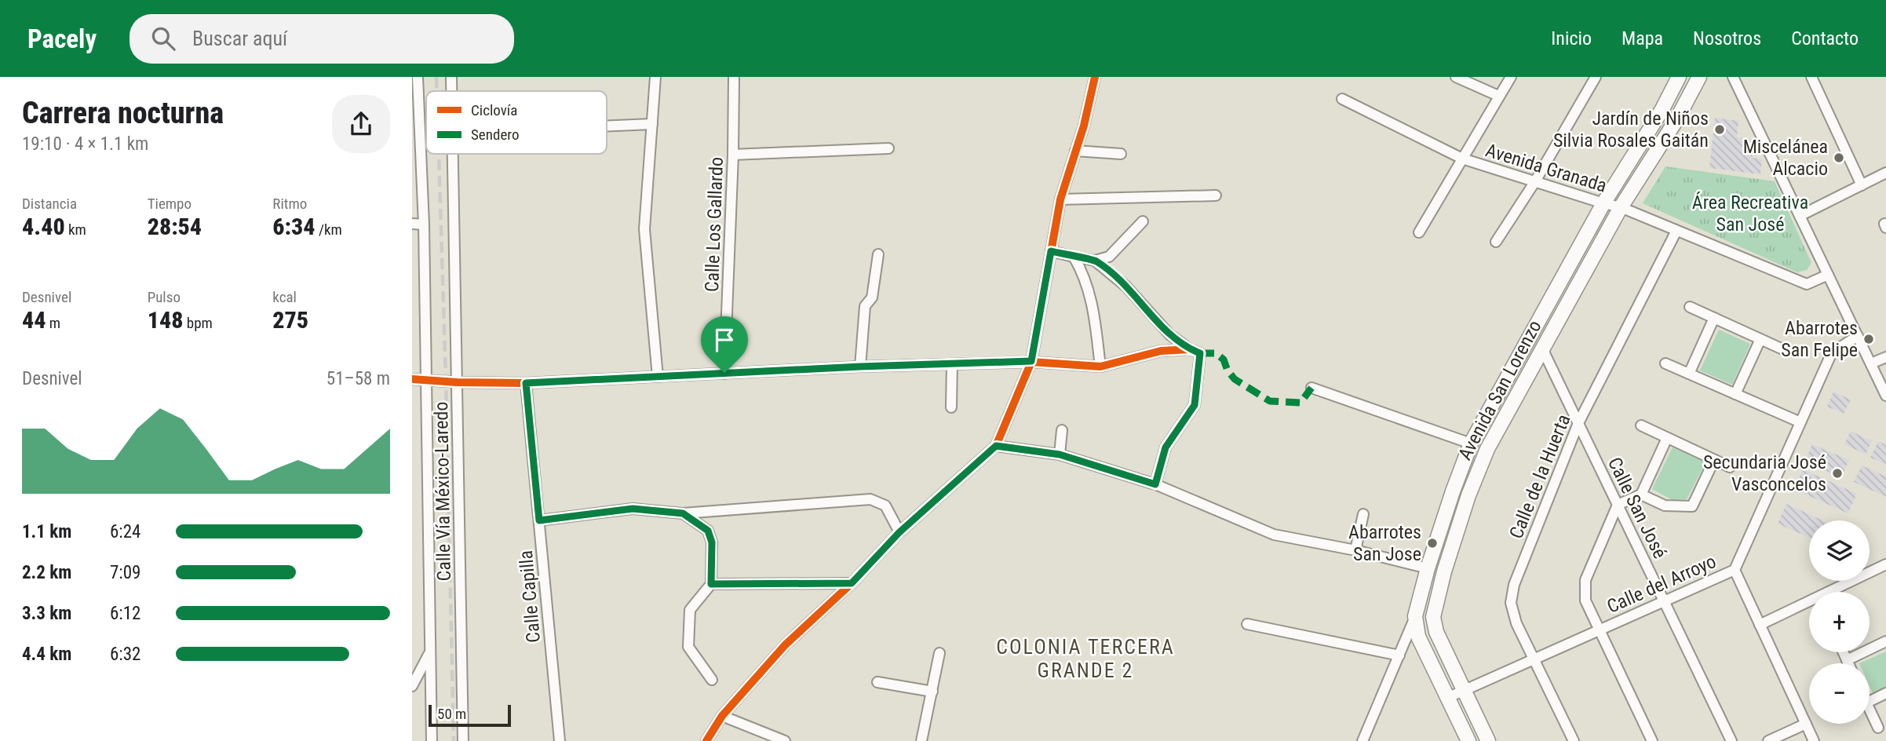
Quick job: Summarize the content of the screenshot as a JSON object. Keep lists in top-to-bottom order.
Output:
{
  "streets": {
    "street": [
      "Avenida Granada",
      "Calle Los Gallardo",
      "Avenida San Lorenzo",
      "Calle de la Huerta",
      "Calle Vía México-Laredo",
      "Calle San José",
      "Calle del Arroyo",
      "Calle Capilla"
    ]
  },
  "crossings": [
    ["Avenida Granada", "Avenida San Lorenzo"],
    ["Avenida Granada", "Calle de la Huerta"],
    ["Avenida San Lorenzo", "Calle San José"],
    ["Avenida San Lorenzo", "Calle del Arroyo"],
    ["Calle de la Huerta", "Calle San José"],
    ["Calle de la Huerta", "Calle del Arroyo"],
    ["Calle San José", "Calle del Arroyo"]
  ],
  "districts": ["COLONIA TERCERA GRANDE 2"],
  "parks": ["Área Recreativa San José"],
  "places": [
    "Jardín de Niños Silvia Rosales Gaitán",
    "Miscelánea Alcacio",
    "Abarrotes San Felipe",
    "Secundaria José Vasconcelos",
    "Abarrotes San Jose"
  ],
  "legend": ["Ciclovía", "Sendero"],
  "scale_bar": "50 m",
  "page": {
    "header": "Pacely",
    "search": "Buscar aquí",
    "nav": [
      "Inicio",
      "Mapa",
      "Nosotros",
      "Contacto"
    ],
    "heading": ["Carrera nocturna", "19:10 · 4 × 1.1 km"],
    "stats": [
      ["Distancia", "4.40 km"],
      ["Tiempo", "28:54"],
      ["Ritmo", "6:34 /km"],
      ["Desnivel", "44 m"],
      ["Pulso", "148 bpm"],
      ["kcal", "275"]
    ],
    "chart": ["Desnivel", "51–58 m"],
    "list": [
      {
        "name": "1.1 km",
        "note": "6:24"
      },
      {
        "name": "2.2 km",
        "note": "7:09"
      },
      {
        "name": "3.3 km",
        "note": "6:12"
      },
      {
        "name": "4.4 km",
        "note": "6:32"
      }
    ],
    "map_buttons": ["+", "−"],
    "scale": "50 m"
  }
}
